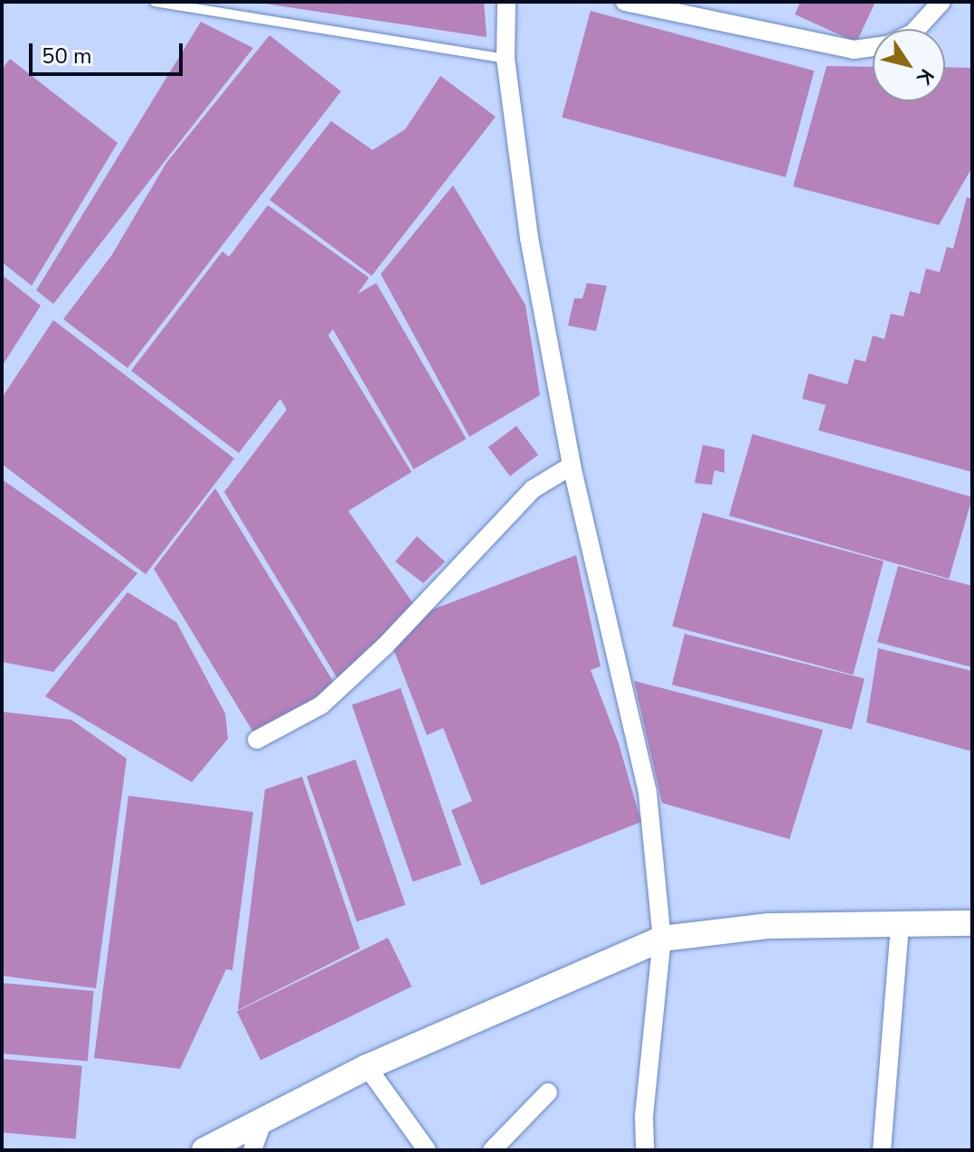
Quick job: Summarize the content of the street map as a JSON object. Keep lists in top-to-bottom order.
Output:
{
  "scale_bar": "50 m",
  "north": "bottom right"
}
